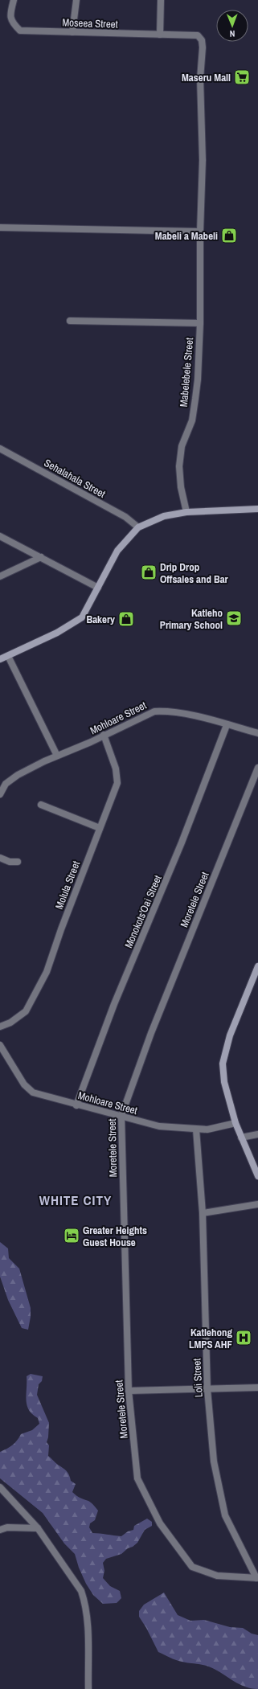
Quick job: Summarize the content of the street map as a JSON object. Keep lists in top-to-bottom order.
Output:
{
  "streets": {
    "street": [
      "Moseea Street",
      "Mabelebele Street",
      "Sehalahala Street",
      "Mohloare Street",
      "Molula Street",
      "Moretele Street",
      "Monokots'Oai Street",
      "Loli Street"
    ]
  },
  "crossings": [
    ["Moseea Street", "Mabelebele Street"],
    ["Mohloare Street", "Molula Street"],
    ["Mohloare Street", "Moretele Street"],
    ["Mohloare Street", "Monokots'Oai Street"],
    ["Mohloare Street", "Loli Street"],
    ["Moretele Street", "Loli Street"]
  ],
  "districts": ["WHITE CITY"],
  "places": {
    "supermarket": ["Maseru Mall"],
    "shop": ["Mabeli a Mabeli", "Drip Drop Offsales and Bar", "Bakery"],
    "school or university": ["Katleho Primary School"],
    "hotel": ["Greater Heights Guest House"],
    "hospital": ["Katlehong LMPS AHF"]
  },
  "north": "bottom"
}
